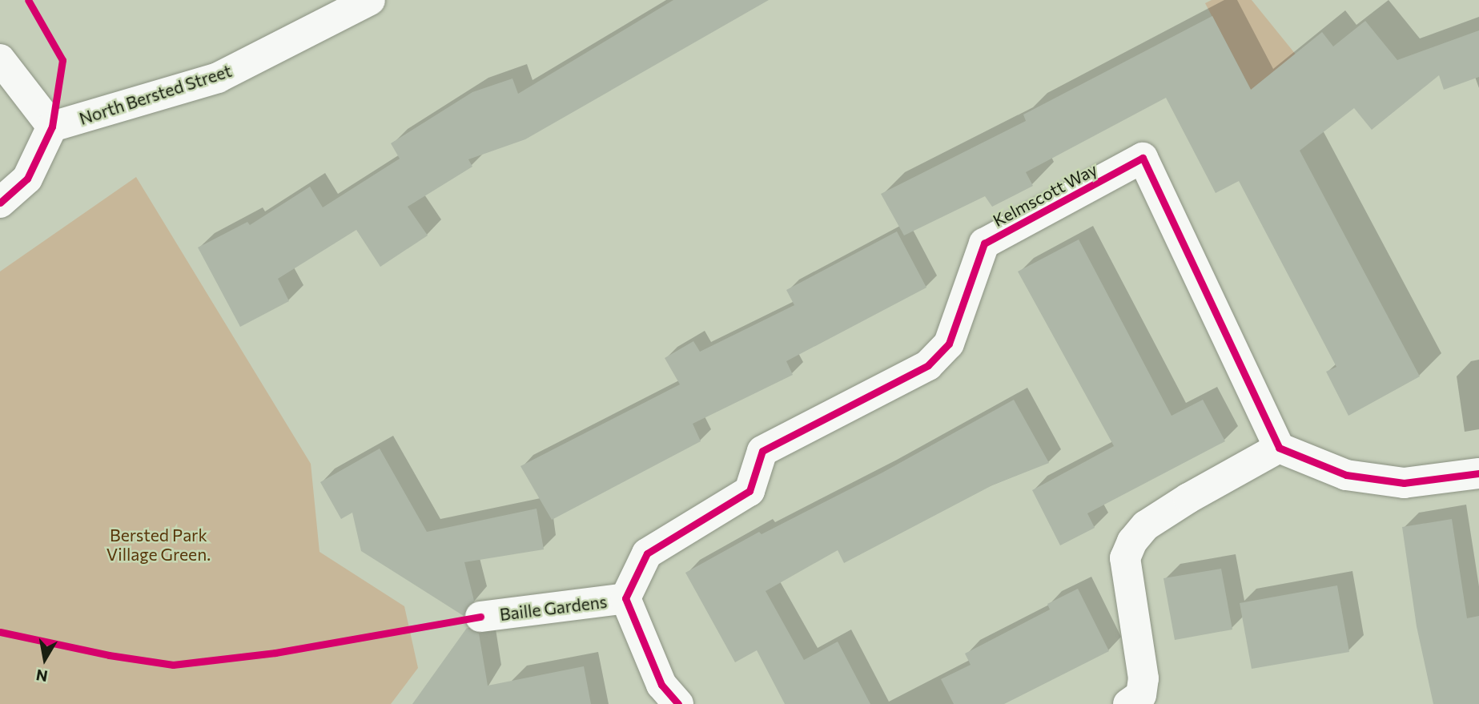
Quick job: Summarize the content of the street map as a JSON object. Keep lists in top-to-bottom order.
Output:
{
  "streets": {
    "street": ["North Bersted Street", "Kelmscott Way", "Baille Gardens"]
  },
  "crossings": [
    ["Kelmscott Way", "Baille Gardens"]
  ],
  "parks": ["Bersted Park Village Green."],
  "north": "bottom"
}
